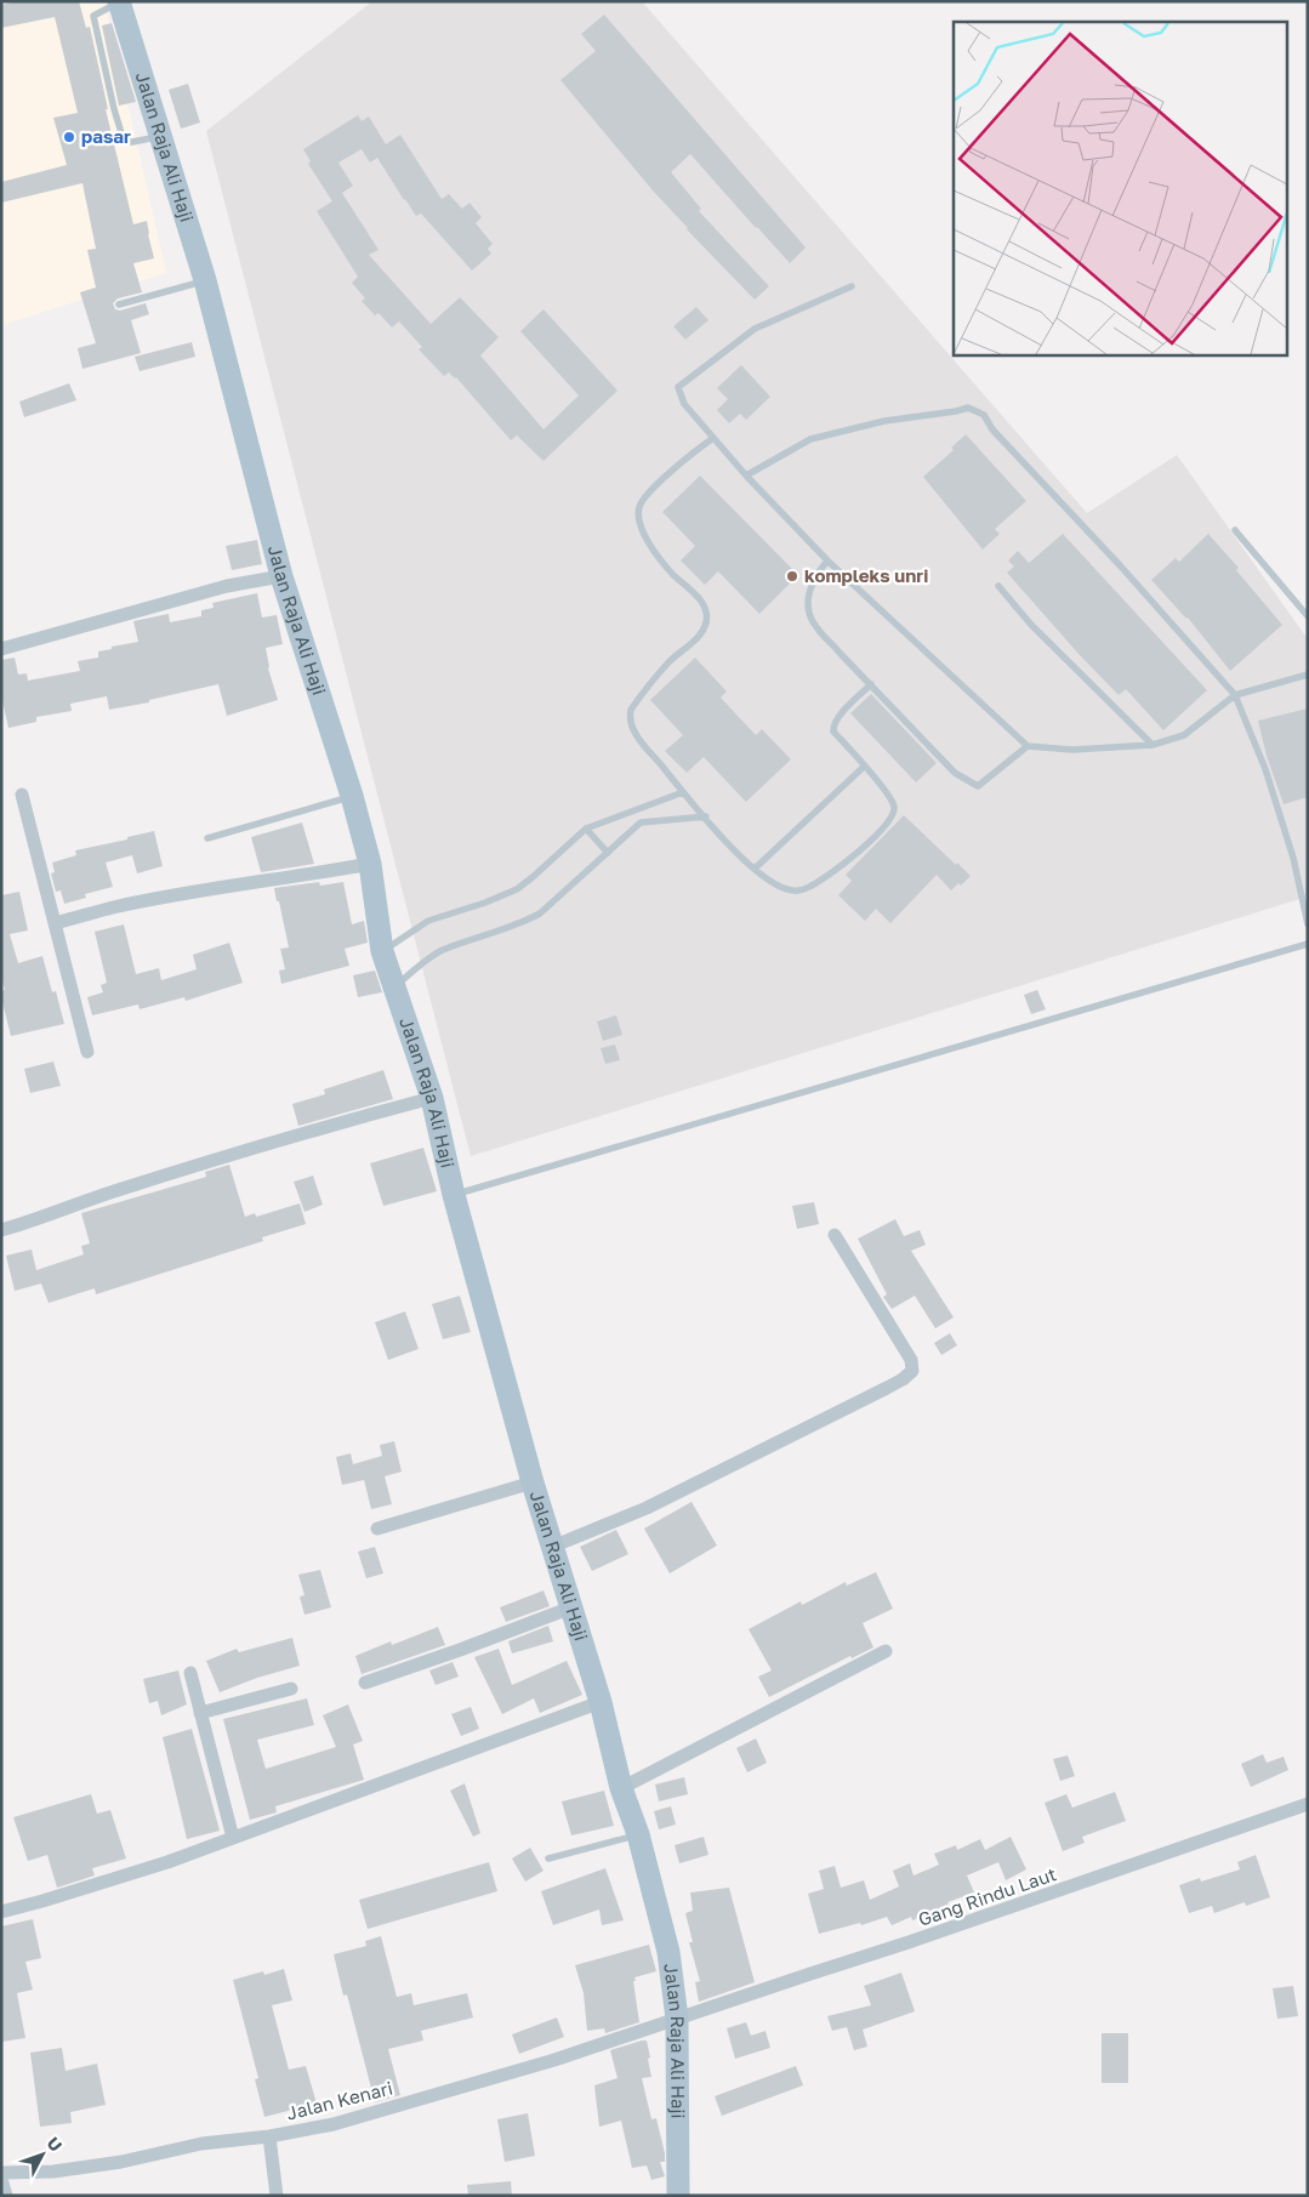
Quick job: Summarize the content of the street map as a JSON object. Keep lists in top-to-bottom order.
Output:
{
  "streets": {
    "main road": ["Jalan Raja Ali Haji"],
    "street": ["Gang Rindu Laut", "Jalan Kenari"]
  },
  "crossings": [
    ["Jalan Raja Ali Haji", "Gang Rindu Laut"],
    ["Jalan Raja Ali Haji", "Jalan Kenari"],
    ["Gang Rindu Laut", "Jalan Kenari"]
  ],
  "places": ["pasar", "kompleks unri"],
  "north": "top right"
}
